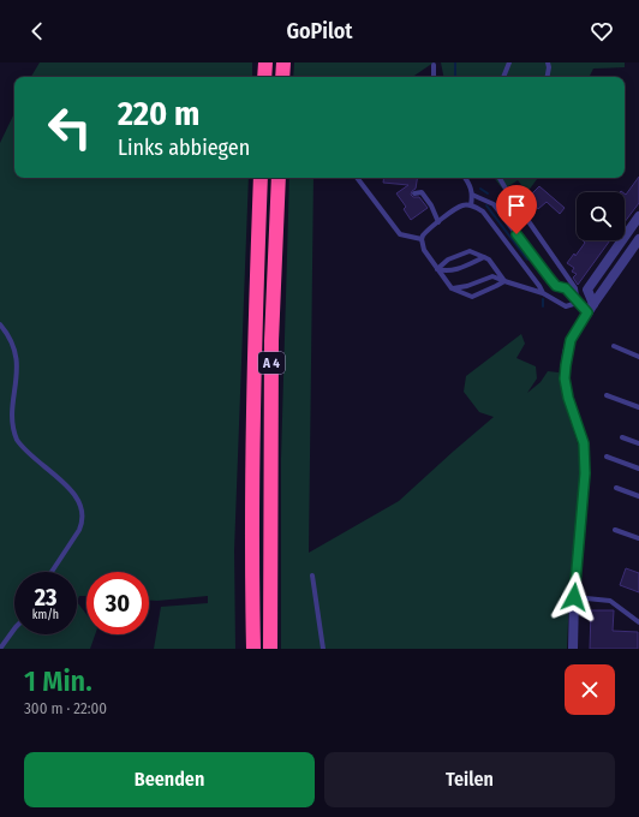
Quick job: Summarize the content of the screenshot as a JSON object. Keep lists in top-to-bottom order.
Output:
{
  "streets": {
    "highway": ["A 4"]
  },
  "page": {
    "header": "GoPilot",
    "turn": ["220 m", "Links abbiegen"],
    "speed": "23 km/h",
    "limit": "30",
    "heading": ["1 Min.", "300 m · 22:00"],
    "buttons": ["Beenden", "Teilen"]
  }
}
